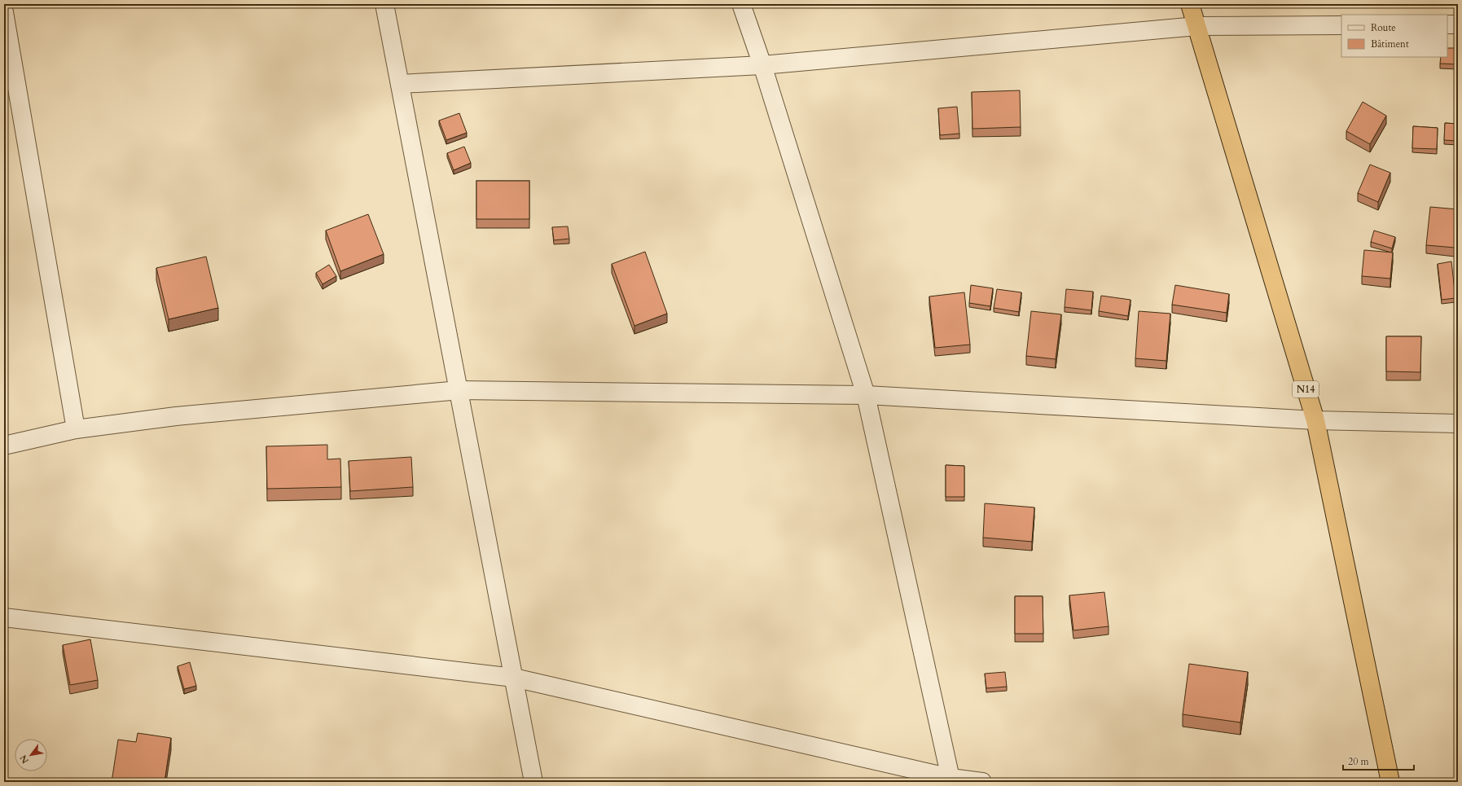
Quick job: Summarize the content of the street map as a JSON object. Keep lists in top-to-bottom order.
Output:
{
  "streets": {
    "highway": ["N14"]
  },
  "legend": ["Route", "Bâtiment"],
  "scale_bar": "20 m",
  "north": "bottom left"
}
